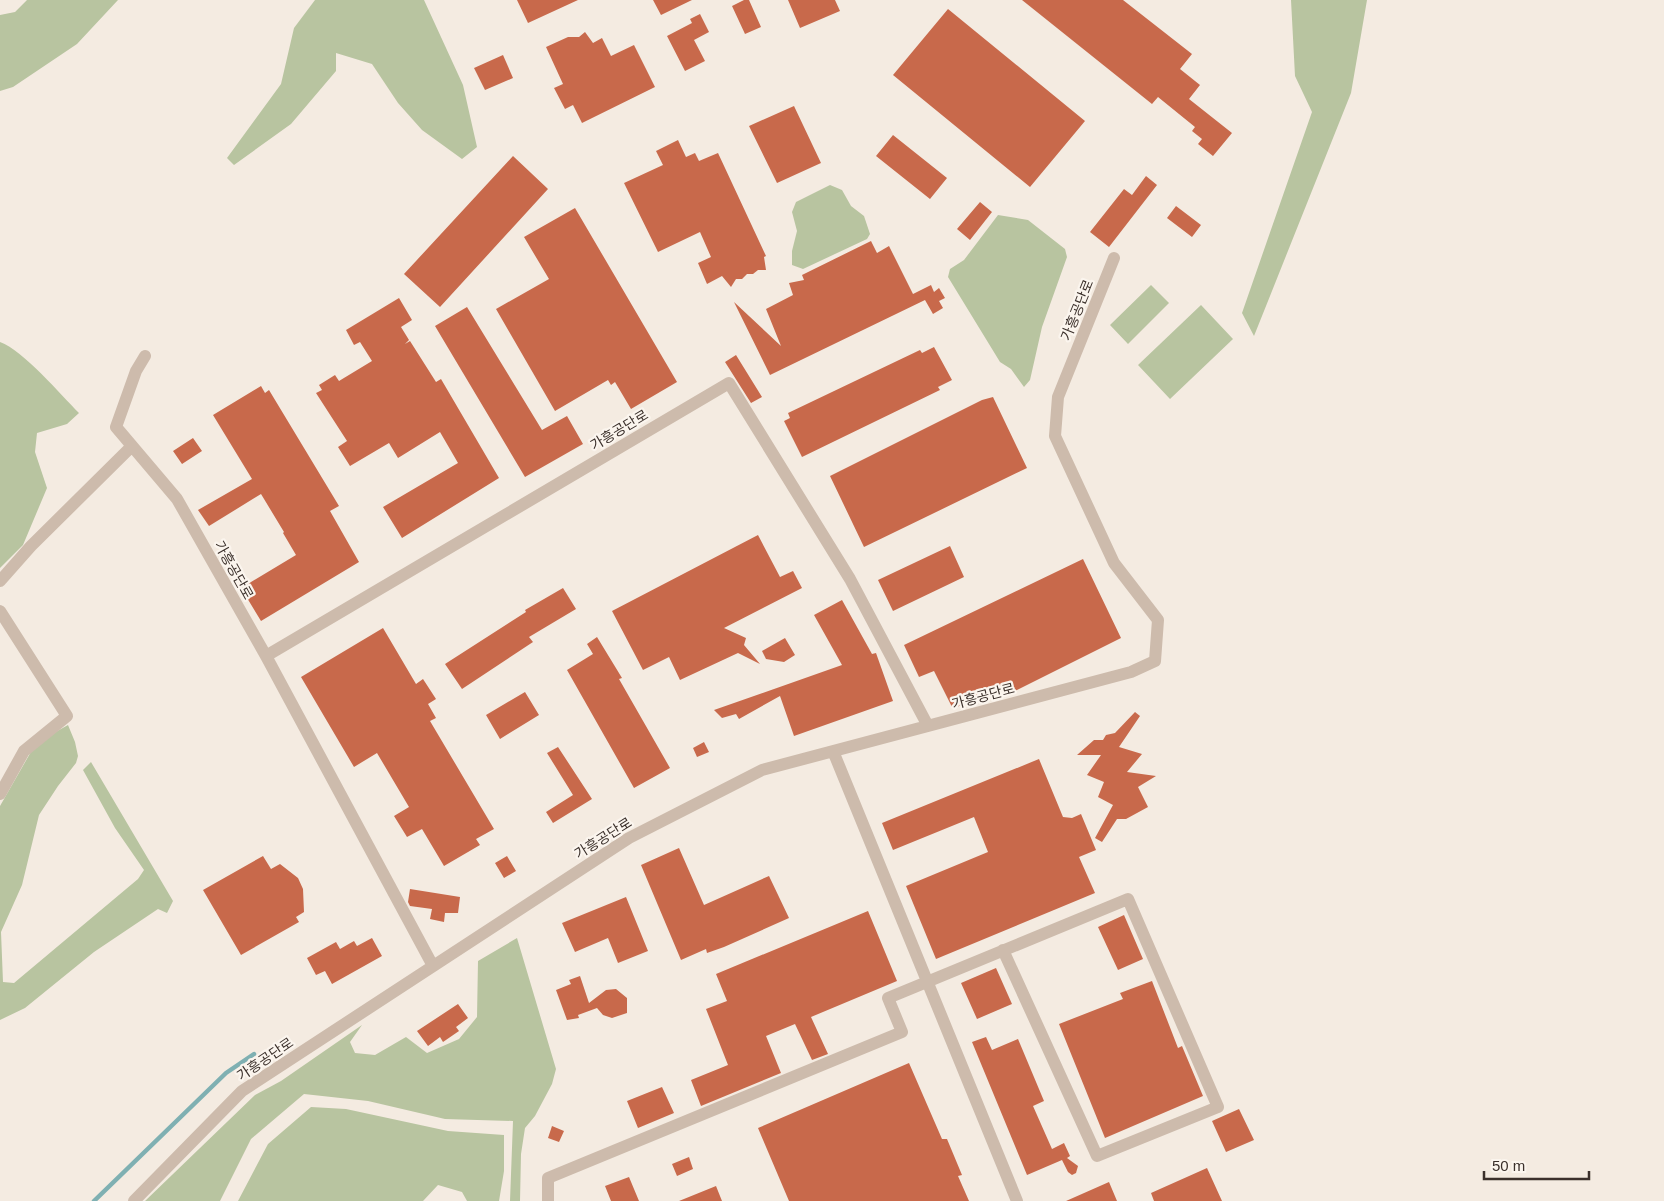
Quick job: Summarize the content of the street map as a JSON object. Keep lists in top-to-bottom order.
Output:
{
  "streets": {
    "street": ["가흥공단로"]
  },
  "scale_bar": "50 m"
}
